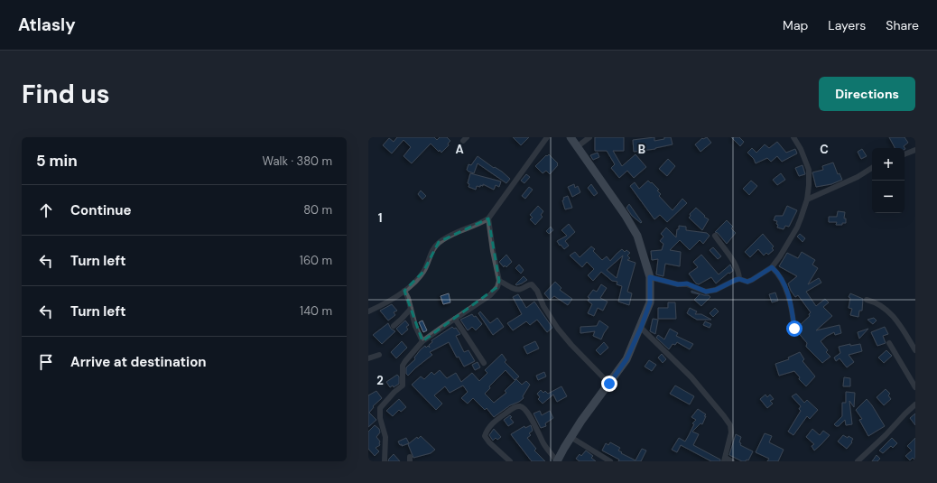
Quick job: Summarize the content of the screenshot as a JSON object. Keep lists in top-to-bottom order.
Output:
{
  "page": {
    "header": "Atlasly",
    "nav": ["Map", "Layers", "Share"],
    "buttons": "Directions",
    "title": "Find us",
    "heading": ["5 min", "Walk · 380 m"],
    "map_buttons": ["+", "−"],
    "list": [
      ["Continue", "80 m"],
      ["Turn left", "160 m"],
      ["Turn left", "140 m"],
      "Arrive at destination"
    ]
  },
  "grid": {
    "columns": ["A", "B", "C"],
    "rows": ["1", "2"]
  }
}
